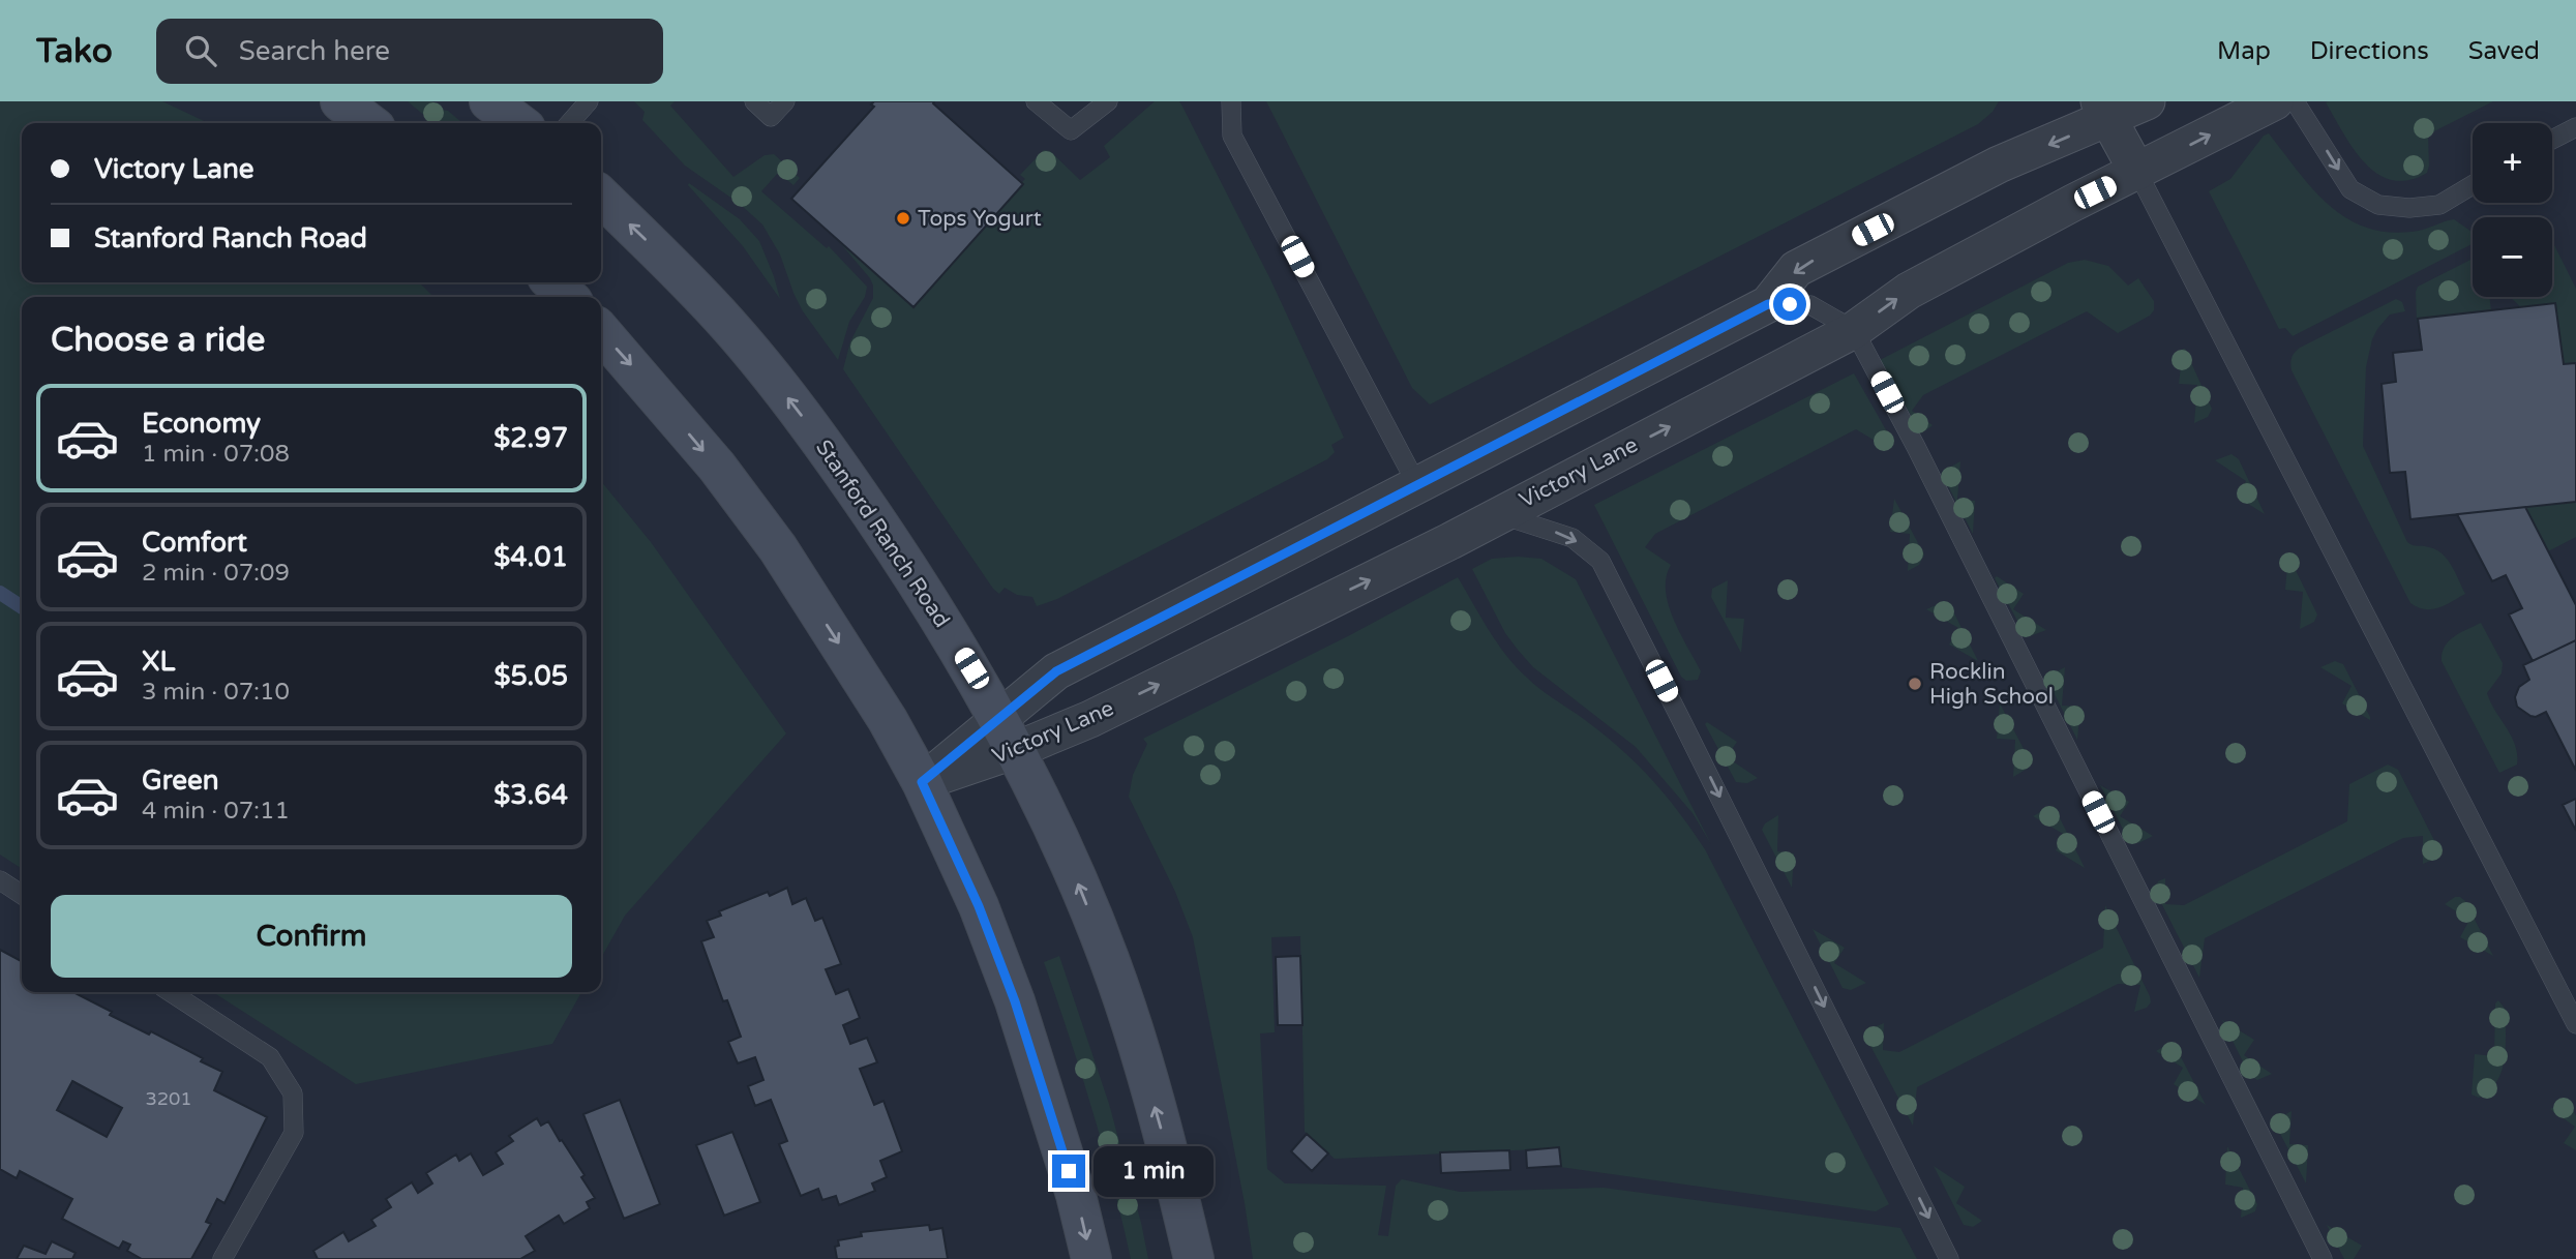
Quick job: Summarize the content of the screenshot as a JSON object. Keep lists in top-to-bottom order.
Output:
{
  "streets": {
    "main road": ["Stanford Ranch Road"],
    "street": ["Victory Lane"]
  },
  "crossings": [
    ["Victory Lane", "Stanford Ranch Road"]
  ],
  "places": ["Tops Yogurt", "Rocklin High School"],
  "house_numbers": ["3201"],
  "page": {
    "header": "Tako",
    "search": "Search here",
    "nav": ["Map", "Directions", "Saved"],
    "map_buttons": ["+", "−"],
    "banner": ["Victory Lane", "Stanford Ranch Road"],
    "heading": "Choose a ride",
    "list": [
      {
        "name": "Economy",
        "note": "1 min · 07:08",
        "value": "$2.97"
      },
      {
        "name": "Comfort",
        "note": "2 min · 07:09",
        "value": "$4.01"
      },
      {
        "name": "XL",
        "note": "3 min · 07:10",
        "value": "$5.05"
      },
      {
        "name": "Green",
        "note": "4 min · 07:11",
        "value": "$3.64"
      }
    ],
    "buttons": "Confirm",
    "bubble": "1 min"
  }
}
